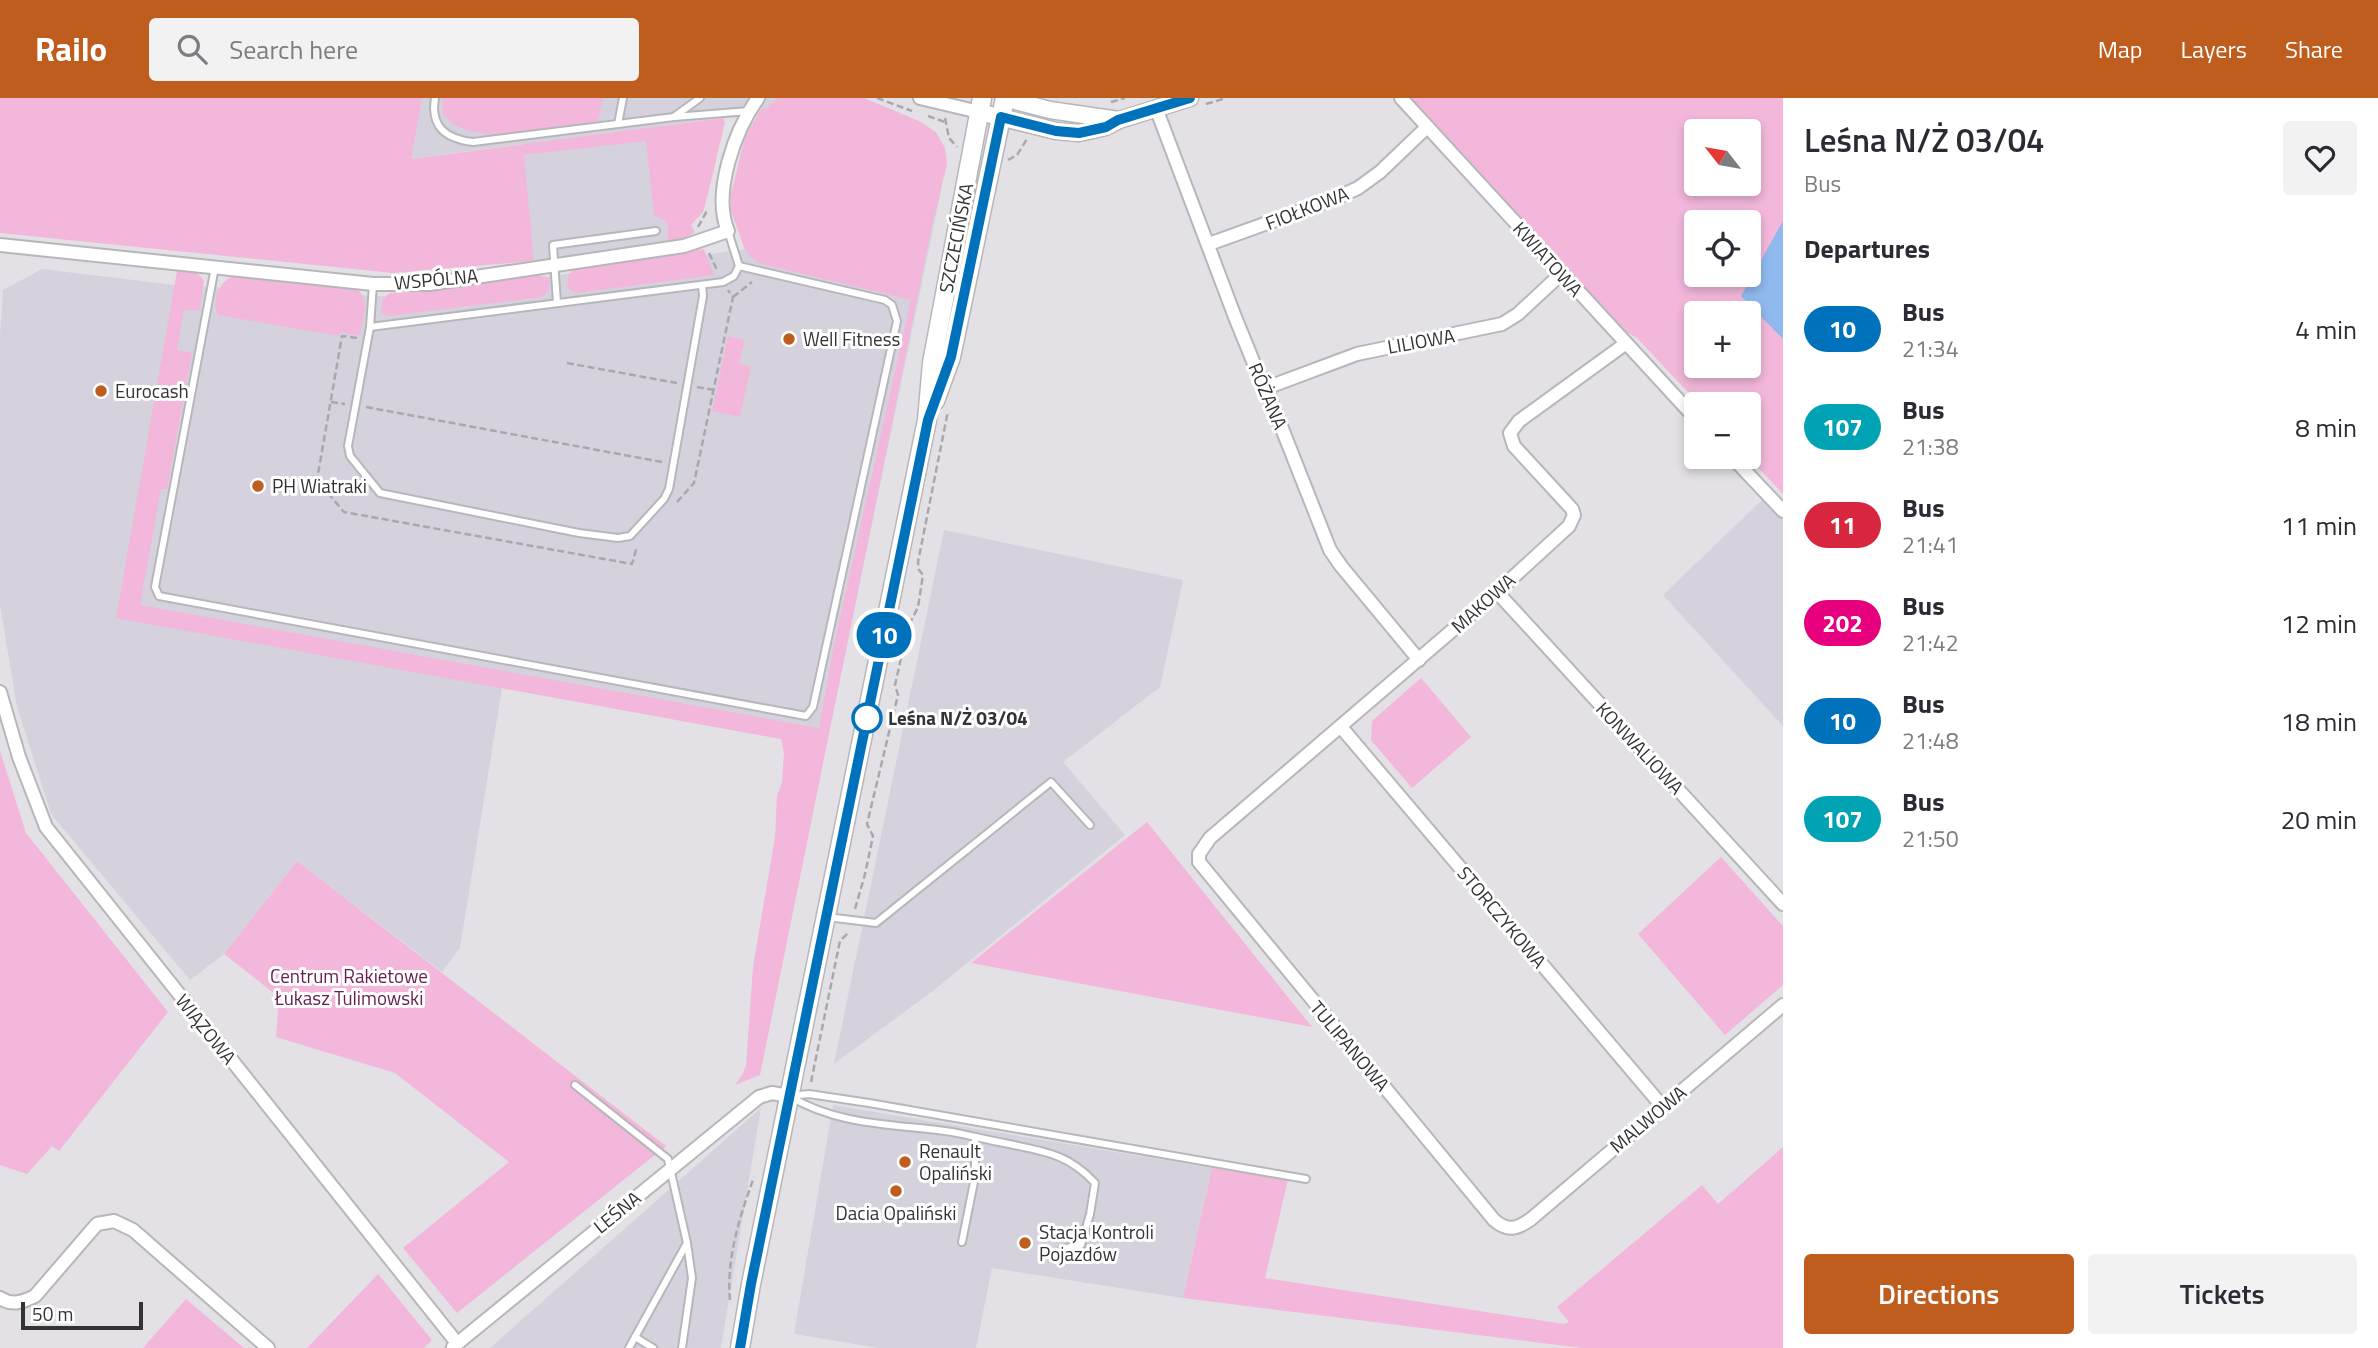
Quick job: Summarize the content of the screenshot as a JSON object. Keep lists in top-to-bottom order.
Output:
{
  "streets": {
    "main road": ["SZCZECIŃSKA"],
    "street": [
      "FIOŁKOWA",
      "KWIATOWA",
      "WSPÓLNA",
      "LILIOWA",
      "RÓŻANA",
      "MAKOWA",
      "KONWALIOWA",
      "STORCZYKOWA",
      "WIĄZOWA",
      "TULIPANOWA",
      "MALWOWA",
      "LEŚNA"
    ]
  },
  "crossings": [
    ["FIOŁKOWA", "KWIATOWA"],
    ["FIOŁKOWA", "RÓŻANA"],
    ["SZCZECIŃSKA", "LEŚNA"],
    ["KWIATOWA", "LILIOWA"],
    ["KWIATOWA", "MAKOWA"],
    ["LILIOWA", "RÓŻANA"],
    ["RÓŻANA", "MAKOWA"],
    ["MAKOWA", "KONWALIOWA"],
    ["MAKOWA", "STORCZYKOWA"],
    ["MAKOWA", "TULIPANOWA"],
    ["STORCZYKOWA", "MALWOWA"],
    ["WIĄZOWA", "LEŚNA"],
    ["TULIPANOWA", "MALWOWA"]
  ],
  "parks": ["Centrum Rakietowe Łukasz Tulimowski"],
  "places": [
    "Well Fitness",
    "Eurocash",
    "PH Wiatraki",
    "Leśna N/Ż 03/04",
    "Renault Opaliński",
    "Dacia Opaliński",
    "Stacja Kontroli Pojazdów"
  ],
  "lines": ["bus line 10"],
  "scale_bar": "50 m",
  "north": "top left",
  "page": {
    "header": "Railo",
    "search": "Search here",
    "nav": ["Map", "Layers", "Share"],
    "on_map": "10",
    "heading": [
      ["Leśna N/Ż 03/04", "Bus"],
      "Departures"
    ],
    "map_buttons": ["+", "−"],
    "list": [
      {
        "mark": "10",
        "name": "Bus",
        "note": "21:34",
        "value": "4 min"
      },
      {
        "mark": "107",
        "name": "Bus",
        "note": "21:38",
        "value": "8 min"
      },
      {
        "mark": "11",
        "name": "Bus",
        "note": "21:41",
        "value": "11 min"
      },
      {
        "mark": "202",
        "name": "Bus",
        "note": "21:42",
        "value": "12 min"
      },
      {
        "mark": "10",
        "name": "Bus",
        "note": "21:48",
        "value": "18 min"
      },
      {
        "mark": "107",
        "name": "Bus",
        "note": "21:50",
        "value": "20 min"
      }
    ],
    "buttons": ["Directions", "Tickets"],
    "scale": "50 m"
  }
}
